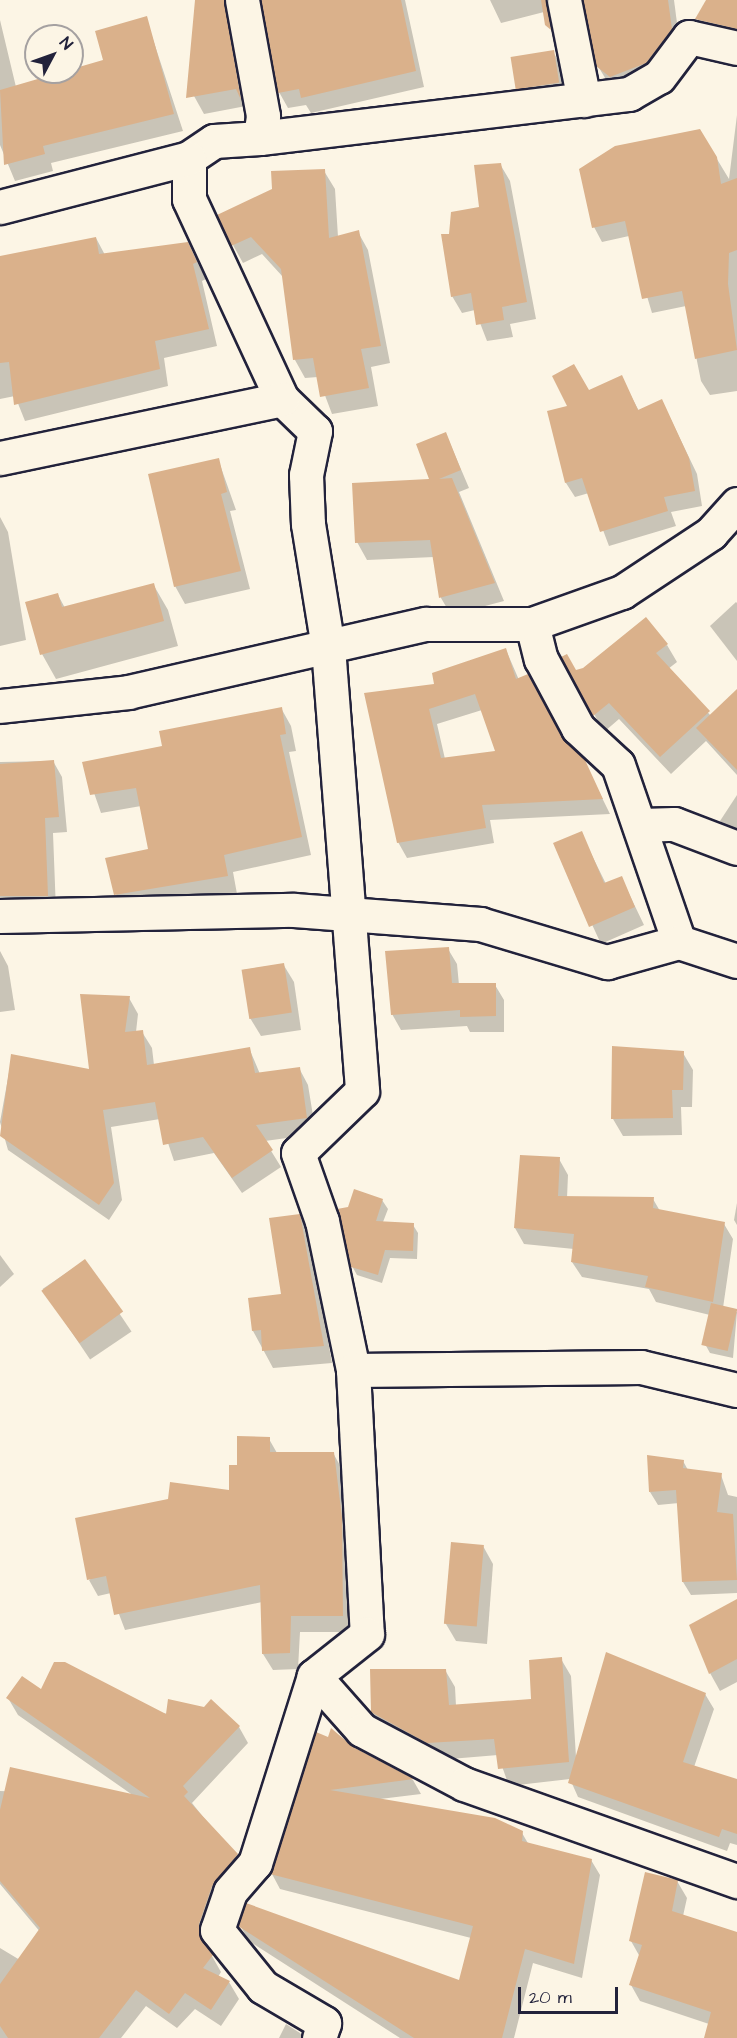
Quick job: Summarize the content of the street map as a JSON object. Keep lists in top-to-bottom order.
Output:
{
  "scale_bar": "20 m",
  "north": "top right"
}
